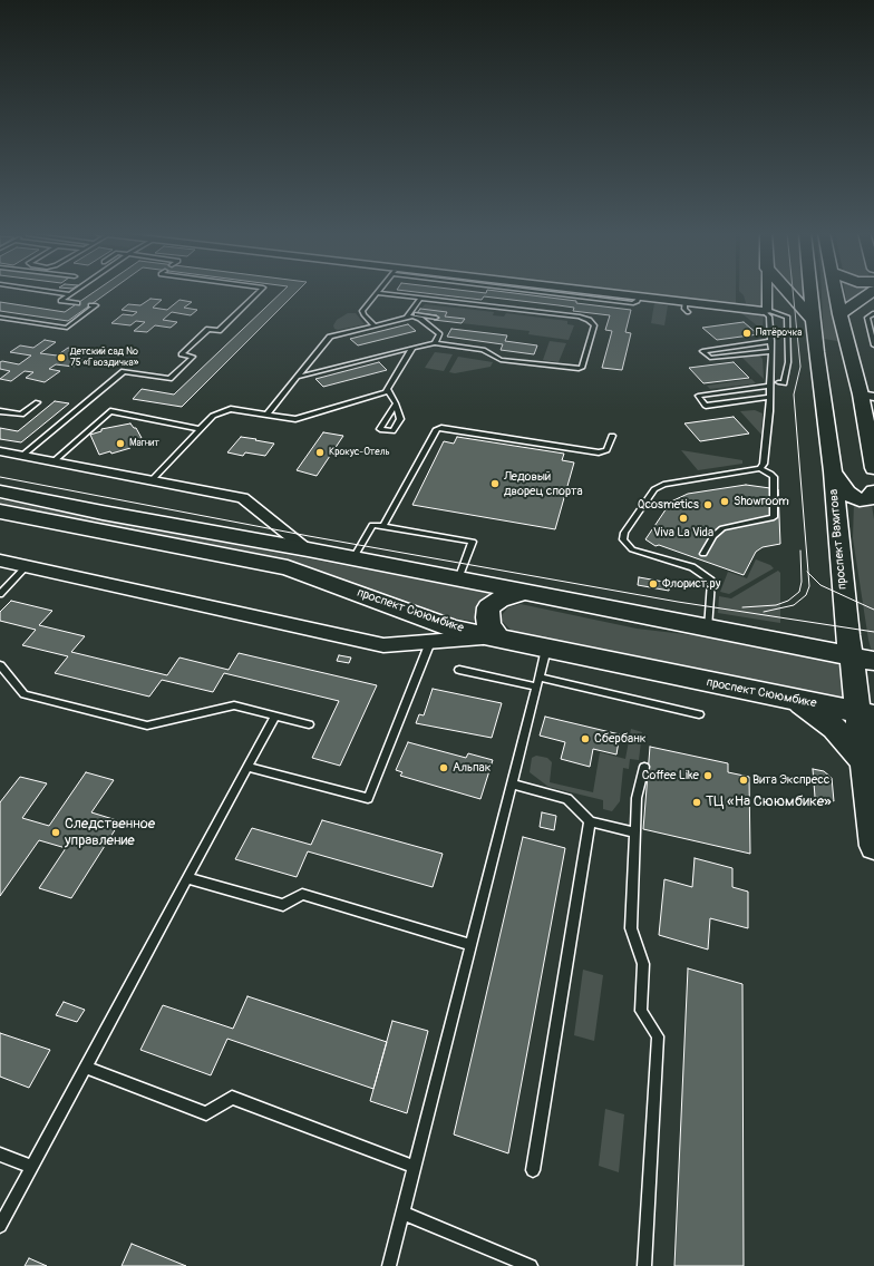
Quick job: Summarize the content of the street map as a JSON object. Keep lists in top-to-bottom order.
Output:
{
  "streets": {
    "main road": ["проспект Вахитова", "проспект Сююмбике"]
  },
  "crossings": [
    ["проспект Вахитова", "проспект Сююмбике"]
  ],
  "places": [
    "Пятёрочка",
    "Детский сад № 75 «Гвоздичка»",
    "Магнит",
    "Крокус-Отель",
    "Ледовый дворец спорта",
    "Showroom",
    "Qcosmetics",
    "Viva La Vida",
    "Флорист.ру",
    "Сбербанк",
    "Альпак",
    "Coffee Like",
    "Вита Экспресс",
    "ТЦ «На Сююмбике»",
    "Следственное управление"
  ]
}
